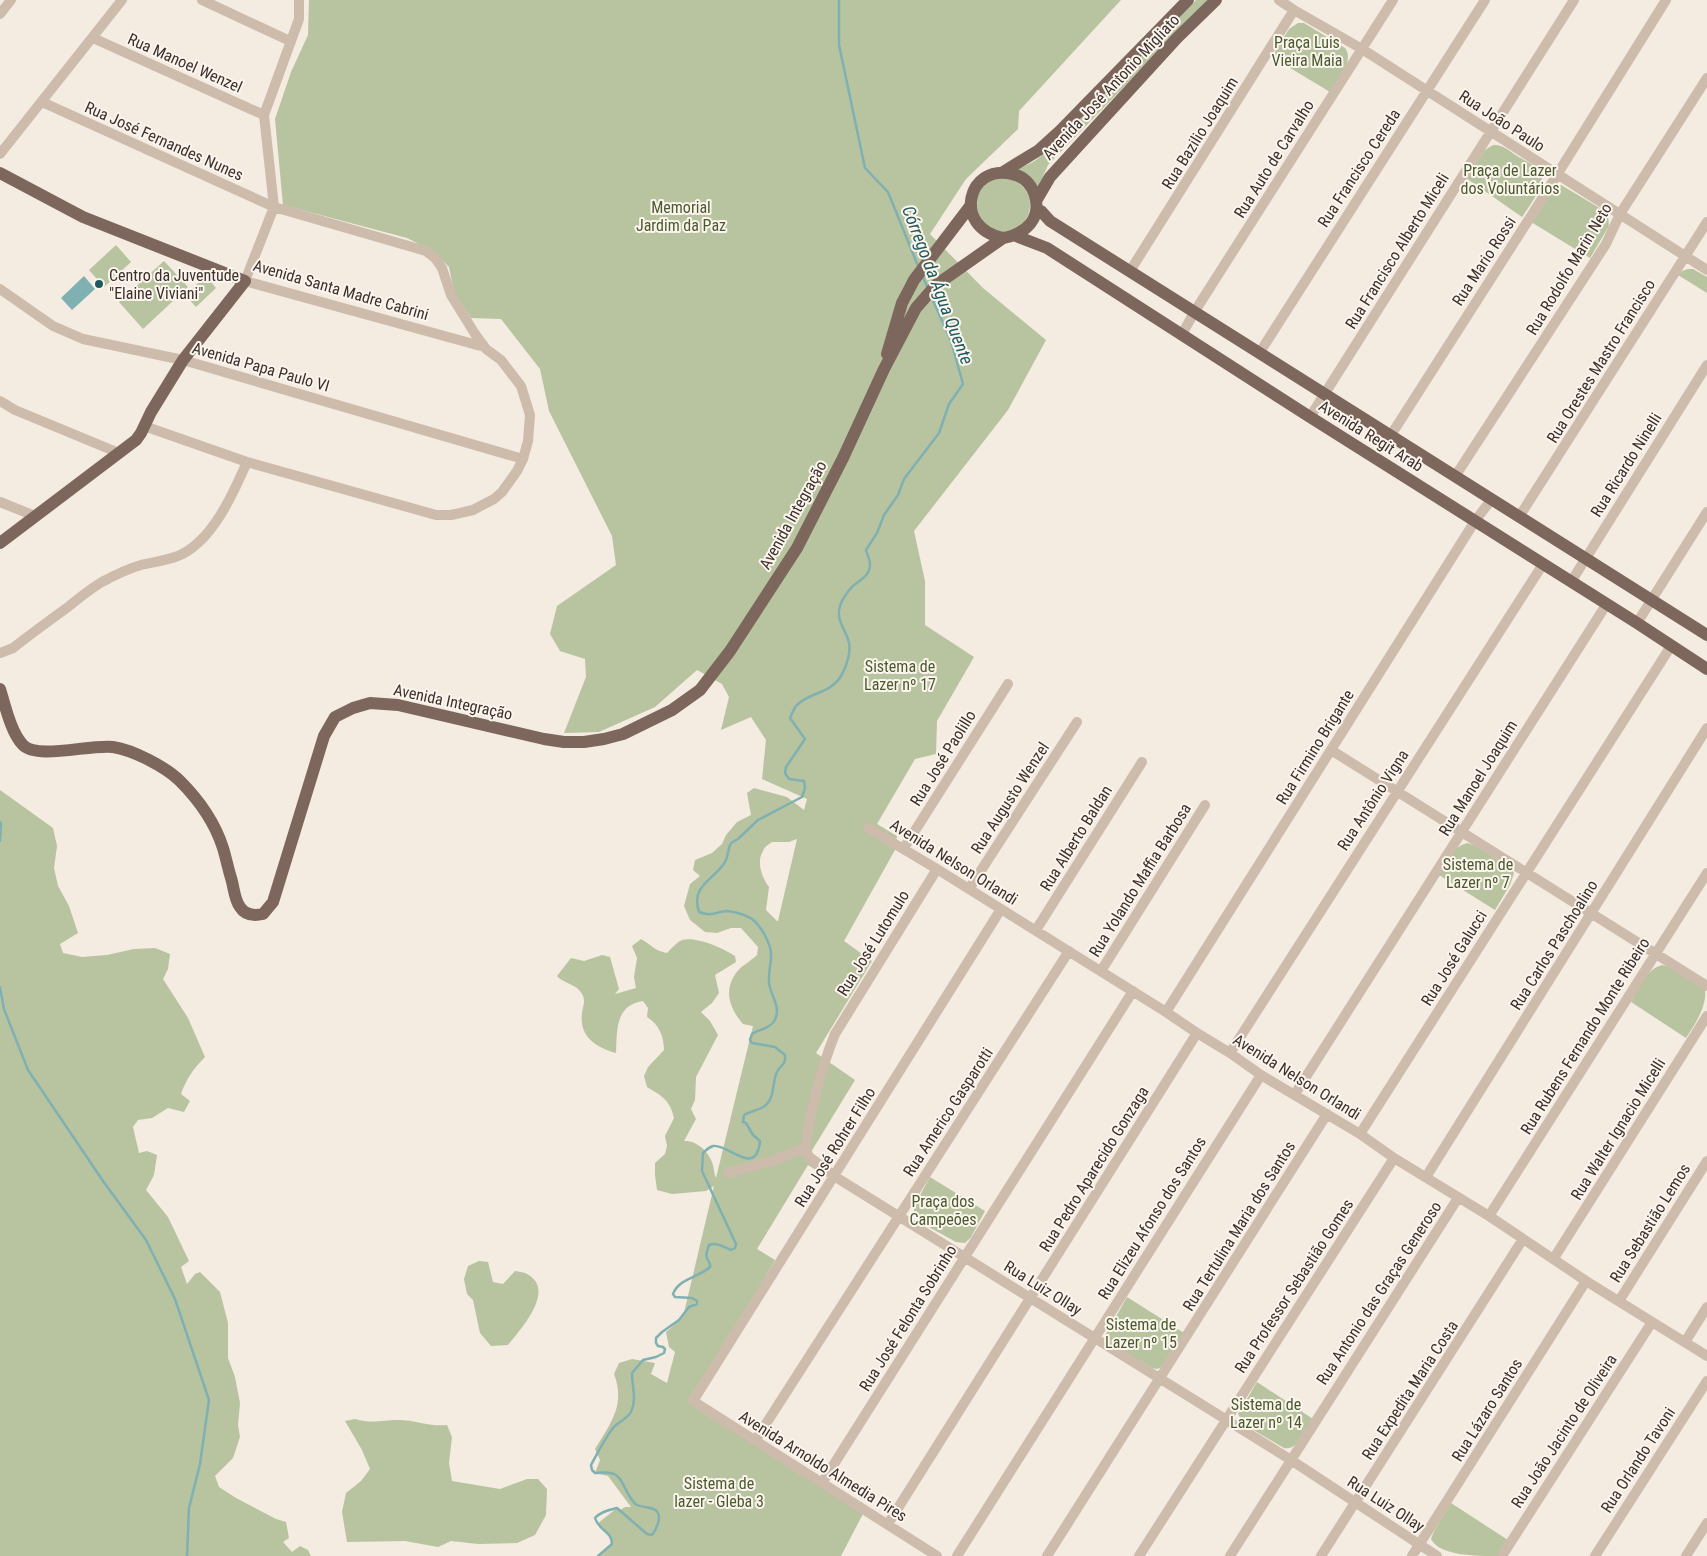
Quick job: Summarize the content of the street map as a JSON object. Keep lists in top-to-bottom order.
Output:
{
  "streets": {
    "main road": [
      "Avenida José Antonio Migliato",
      "Avenida Santa Madre Cabrini",
      "Avenida Regit Arab",
      "Avenida Integração"
    ],
    "street": [
      "Rua Manoel Wenzel",
      "Rua João Paulo",
      "Rua Bazilio Joaquim",
      "Rua José Fernandes Nunes",
      "Rua Auto de Carvalho",
      "Rua Francisco Cereda",
      "Rua Francisco Alberto Miceli",
      "Rua Mario Rossi",
      "Rua Rodolfo Marin Neto",
      "Rua Orestes Mastro Francisco",
      "Avenida Papa Paulo VI",
      "Rua Ricardo Ninelli",
      "Rua Firmino Brigante",
      "Rua José Paolillo",
      "Rua Manoel Joaquim",
      "Rua Augusto Wenzel",
      "Rua Antônio Vigna",
      "Rua Alberto Baldan",
      "Avenida Nelson Orlandi",
      "Rua Yolando Maffia Barbosa",
      "Rua José Lutomulo",
      "Rua Carlos Paschoalino",
      "Rua José Galucci",
      "Rua Rubens Fernando Monte Ribeiro",
      "Rua Americo Gasparotti",
      "Rua Walter Ignacio Micelli",
      "Rua José Rohrer Filho",
      "Rua Pedro Aparecido Gonzaga",
      "Rua Elizeu Afonso dos Santos",
      "Rua Sebastião Lemos",
      "Rua Tertulina Maria dos Santos",
      "Rua Professor Sebastião Gomes",
      "Rua Luiz Ollay",
      "Rua Antonio das Graças Generoso",
      "Rua José Felonta Sobrinho",
      "Rua Expedita Maria Costa",
      "Rua Lázaro Santos",
      "Rua João Jacinto de Oliveira",
      "Rua Orlando Tavoni",
      "Avenida Arnoldo Almedia Pires"
    ]
  },
  "crossings": [
    ["Avenida José Antonio Migliato", "Avenida Regit Arab"],
    ["Avenida José Antonio Migliato", "Avenida Integração"],
    ["Rua João Paulo", "Rua Bazilio Joaquim"],
    ["Rua João Paulo", "Rua Auto de Carvalho"],
    ["Rua João Paulo", "Rua Francisco Cereda"],
    ["Rua João Paulo", "Rua Francisco Alberto Miceli"],
    ["Rua João Paulo", "Rua Mario Rossi"],
    ["Rua João Paulo", "Rua Rodolfo Marin Neto"],
    ["Rua João Paulo", "Rua Orestes Mastro Francisco"],
    ["Rua Bazilio Joaquim", "Avenida Regit Arab"],
    ["Rua José Fernandes Nunes", "Avenida Santa Madre Cabrini"],
    ["Rua Auto de Carvalho", "Avenida Regit Arab"],
    ["Rua Francisco Cereda", "Avenida Regit Arab"],
    ["Rua Francisco Alberto Miceli", "Avenida Regit Arab"],
    ["Rua Mario Rossi", "Avenida Regit Arab"],
    ["Rua Rodolfo Marin Neto", "Avenida Regit Arab"],
    ["Rua Orestes Mastro Francisco", "Avenida Regit Arab"],
    ["Avenida Regit Arab", "Rua Ricardo Ninelli"],
    ["Avenida Regit Arab", "Avenida Integração"],
    ["Avenida Regit Arab", "Rua Firmino Brigante"],
    ["Avenida Regit Arab", "Rua Manoel Joaquim"],
    ["Avenida Regit Arab", "Rua Antônio Vigna"],
    ["Avenida Regit Arab", "Rua José Galucci"],
    ["Rua Firmino Brigante", "Avenida Nelson Orlandi"],
    ["Rua José Paolillo", "Avenida Nelson Orlandi"],
    ["Rua Manoel Joaquim", "Avenida Nelson Orlandi"],
    ["Rua Augusto Wenzel", "Avenida Nelson Orlandi"],
    ["Rua Antônio Vigna", "Avenida Nelson Orlandi"],
    ["Rua Alberto Baldan", "Avenida Nelson Orlandi"],
    ["Avenida Nelson Orlandi", "Rua Yolando Maffia Barbosa"],
    ["Avenida Nelson Orlandi", "Rua José Lutomulo"],
    ["Avenida Nelson Orlandi", "Rua Carlos Paschoalino"],
    ["Avenida Nelson Orlandi", "Rua José Galucci"],
    ["Avenida Nelson Orlandi", "Rua Rubens Fernando Monte Ribeiro"],
    ["Avenida Nelson Orlandi", "Rua Americo Gasparotti"],
    ["Avenida Nelson Orlandi", "Rua Walter Ignacio Micelli"],
    ["Avenida Nelson Orlandi", "Rua José Rohrer Filho"],
    ["Avenida Nelson Orlandi", "Rua Pedro Aparecido Gonzaga"],
    ["Avenida Nelson Orlandi", "Rua Elizeu Afonso dos Santos"],
    ["Avenida Nelson Orlandi", "Rua Sebastião Lemos"],
    ["Avenida Nelson Orlandi", "Rua Tertulina Maria dos Santos"],
    ["Avenida Nelson Orlandi", "Rua Professor Sebastião Gomes"],
    ["Avenida Nelson Orlandi", "Rua Antonio das Graças Generoso"],
    ["Avenida Nelson Orlandi", "Rua José Felonta Sobrinho"],
    ["Avenida Nelson Orlandi", "Rua Expedita Maria Costa"],
    ["Avenida Nelson Orlandi", "Rua Lázaro Santos"],
    ["Avenida Nelson Orlandi", "Rua João Jacinto de Oliveira"],
    ["Rua José Lutomulo", "Rua Luiz Ollay"],
    ["Rua Americo Gasparotti", "Rua Luiz Ollay"],
    ["Rua Americo Gasparotti", "Avenida Arnoldo Almedia Pires"],
    ["Rua José Rohrer Filho", "Rua Luiz Ollay"],
    ["Rua José Rohrer Filho", "Avenida Arnoldo Almedia Pires"],
    ["Rua Pedro Aparecido Gonzaga", "Rua Luiz Ollay"],
    ["Rua Pedro Aparecido Gonzaga", "Avenida Arnoldo Almedia Pires"],
    ["Rua Elizeu Afonso dos Santos", "Rua Luiz Ollay"],
    ["Rua Tertulina Maria dos Santos", "Rua Luiz Ollay"],
    ["Rua Professor Sebastião Gomes", "Rua Luiz Ollay"],
    ["Rua Luiz Ollay", "Rua Antonio das Graças Generoso"],
    ["Rua Luiz Ollay", "Rua José Felonta Sobrinho"],
    ["Rua Luiz Ollay", "Rua Expedita Maria Costa"],
    ["Rua Luiz Ollay", "Rua Lázaro Santos"],
    ["Rua José Felonta Sobrinho", "Avenida Arnoldo Almedia Pires"]
  ],
  "water": ["Córrego da Água Quente"],
  "parks": [
    "Praça Luis Vieira Maia",
    "Praça de Lazer dos Voluntários",
    "Memorial Jardim da Paz",
    "Sistema de Lazer nº 17",
    "Sistema de Lazer nº 7",
    "Praça dos Campeões",
    "Sistema de Lazer nº 15",
    "Sistema de Lazer nº 14",
    "Sistema de lazer - Gleba 3"
  ],
  "places": ["Centro da Juventude \"Elaine Viviani\""]
}
